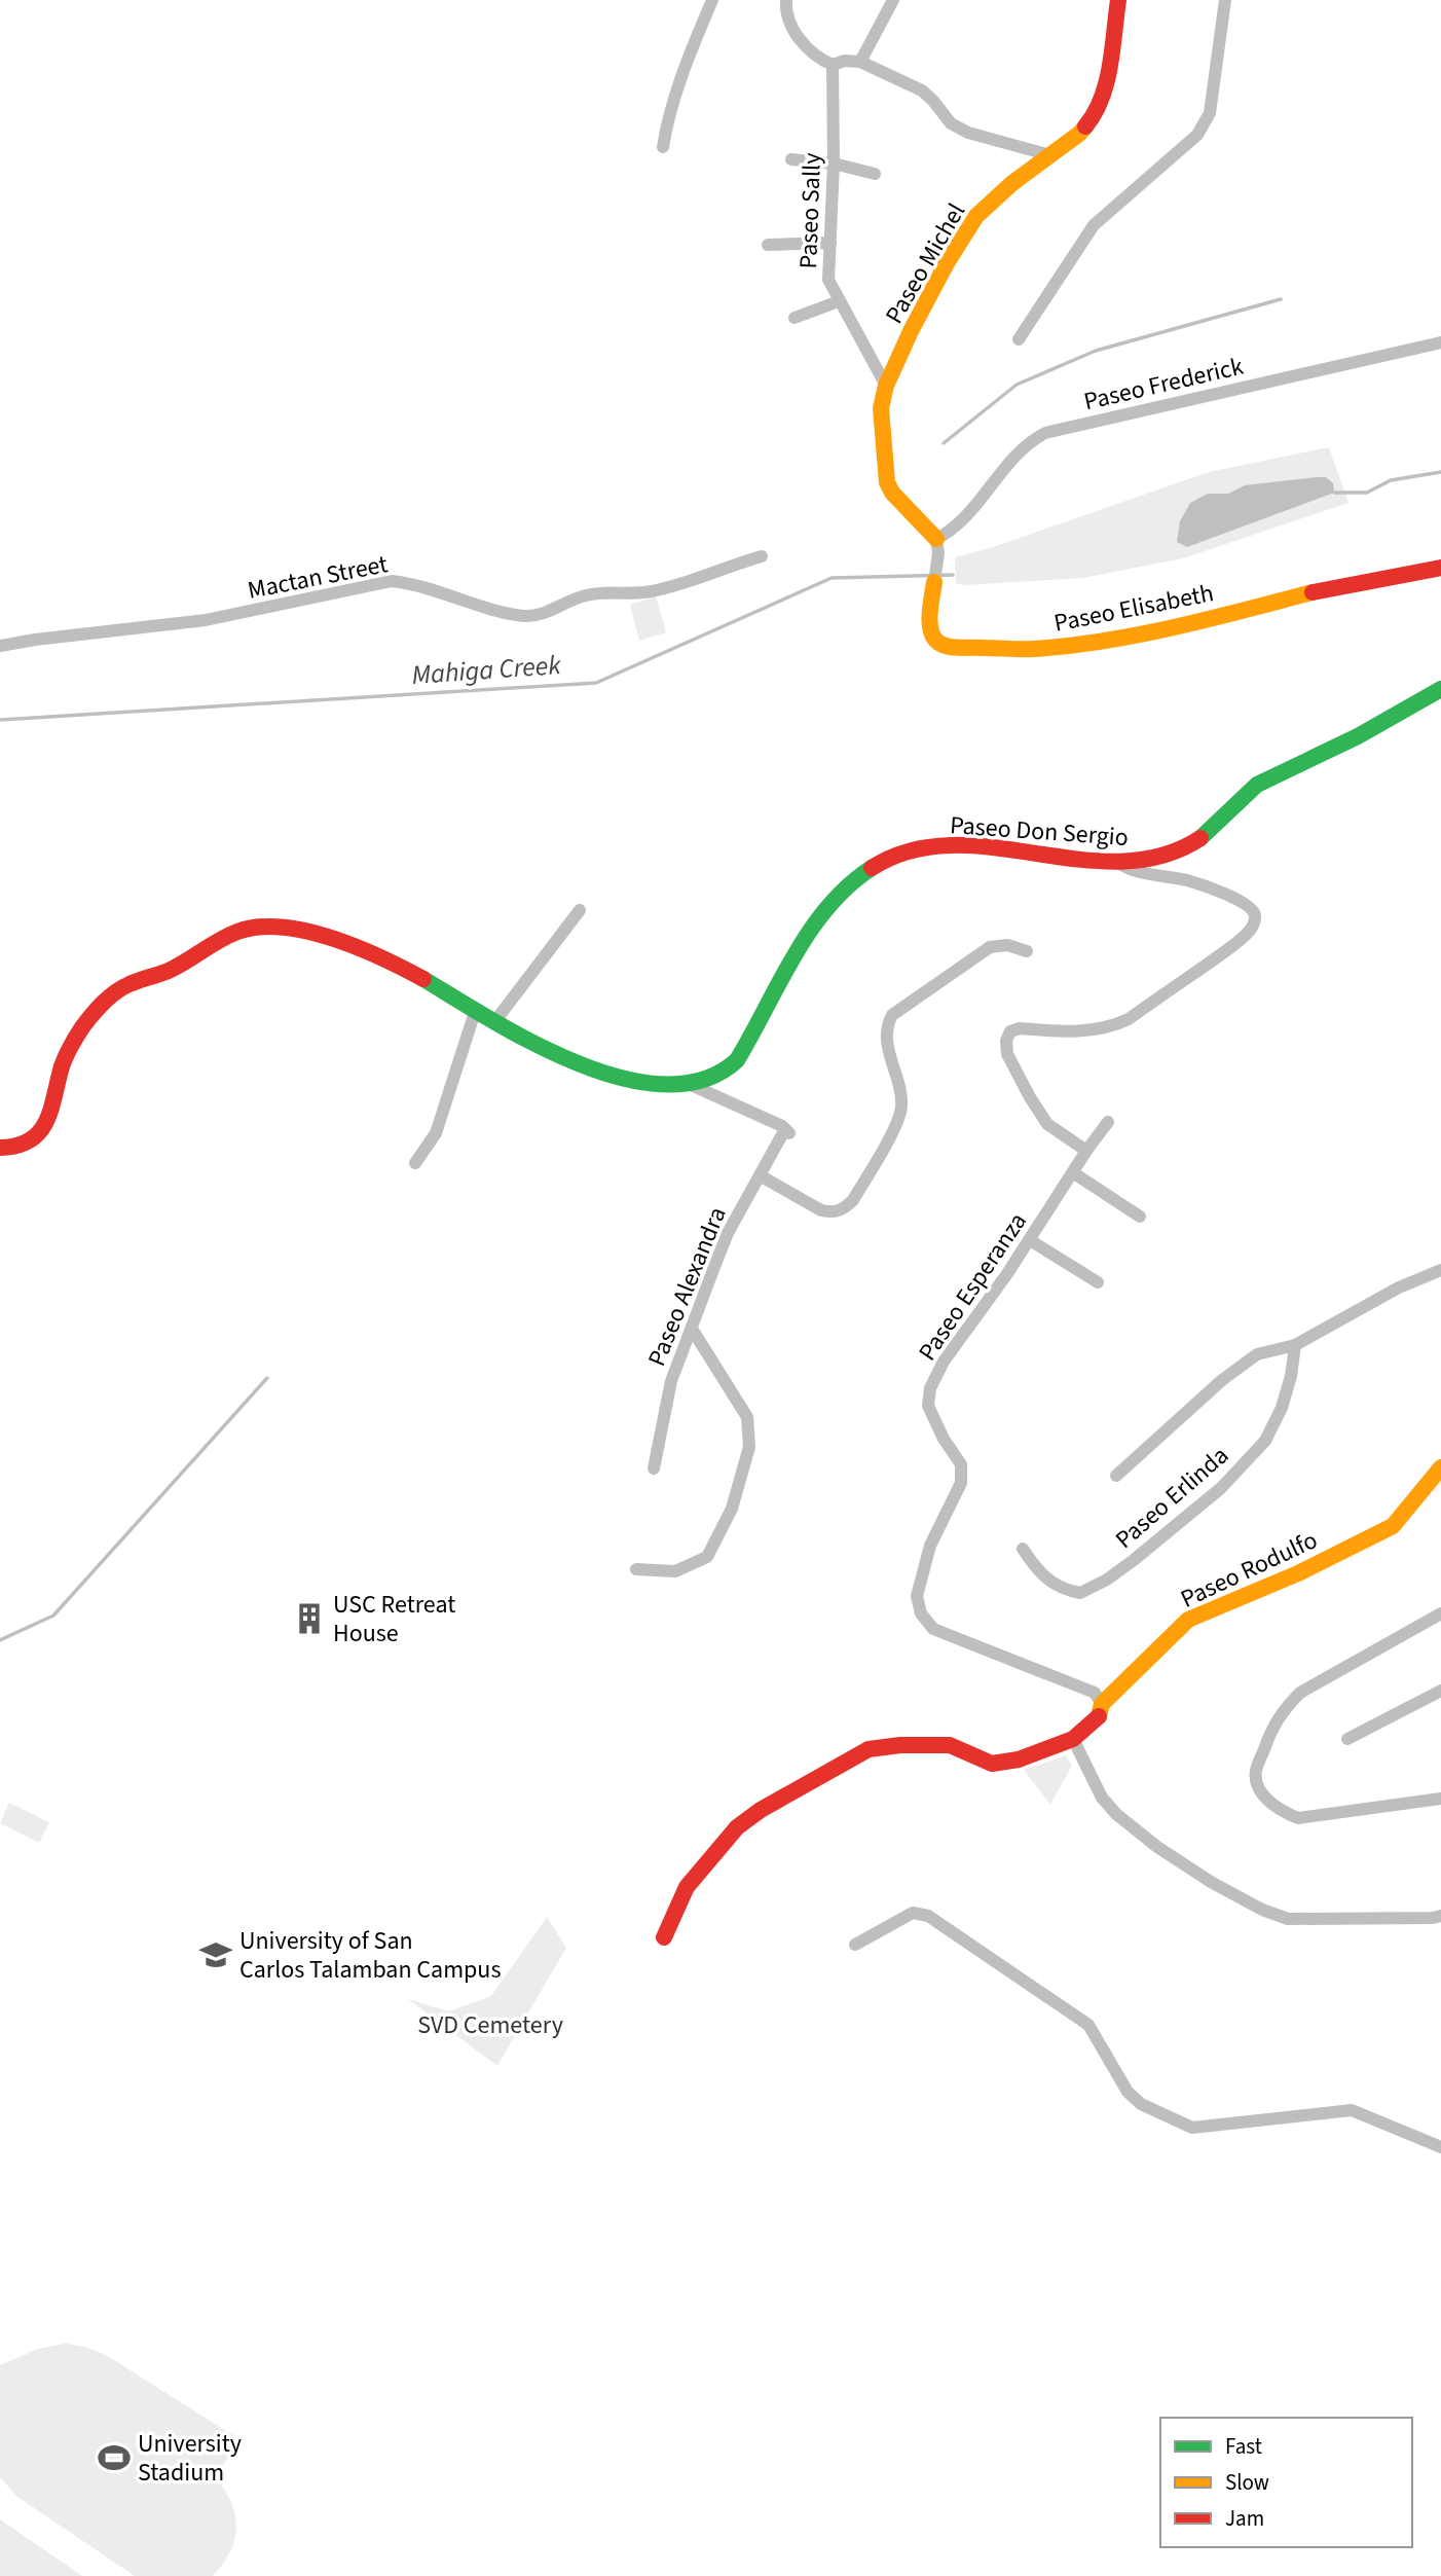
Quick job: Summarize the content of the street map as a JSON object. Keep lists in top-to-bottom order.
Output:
{
  "streets": {
    "street": [
      "Paseo Sally",
      "Paseo Michel",
      "Paseo Frederick",
      "Mactan Street",
      "Paseo Elisabeth",
      "Paseo Don Sergio",
      "Paseo Alexandra",
      "Paseo Esperanza",
      "Paseo Erlinda",
      "Paseo Rodulfo"
    ]
  },
  "crossings": [
    ["Paseo Sally", "Paseo Michel"],
    ["Paseo Michel", "Paseo Frederick"],
    ["Paseo Michel", "Paseo Elisabeth"],
    ["Paseo Frederick", "Paseo Elisabeth"],
    ["Paseo Don Sergio", "Paseo Alexandra"],
    ["Paseo Esperanza", "Paseo Rodulfo"]
  ],
  "water": ["Mahiga Creek"],
  "parks": ["SVD Cemetery"],
  "places": {
    "building": ["USC Retreat House"],
    "school or university": ["University of San Carlos Talamban Campus"],
    "sports": ["University Stadium"]
  },
  "legend": ["Fast", "Slow", "Jam"]
}
